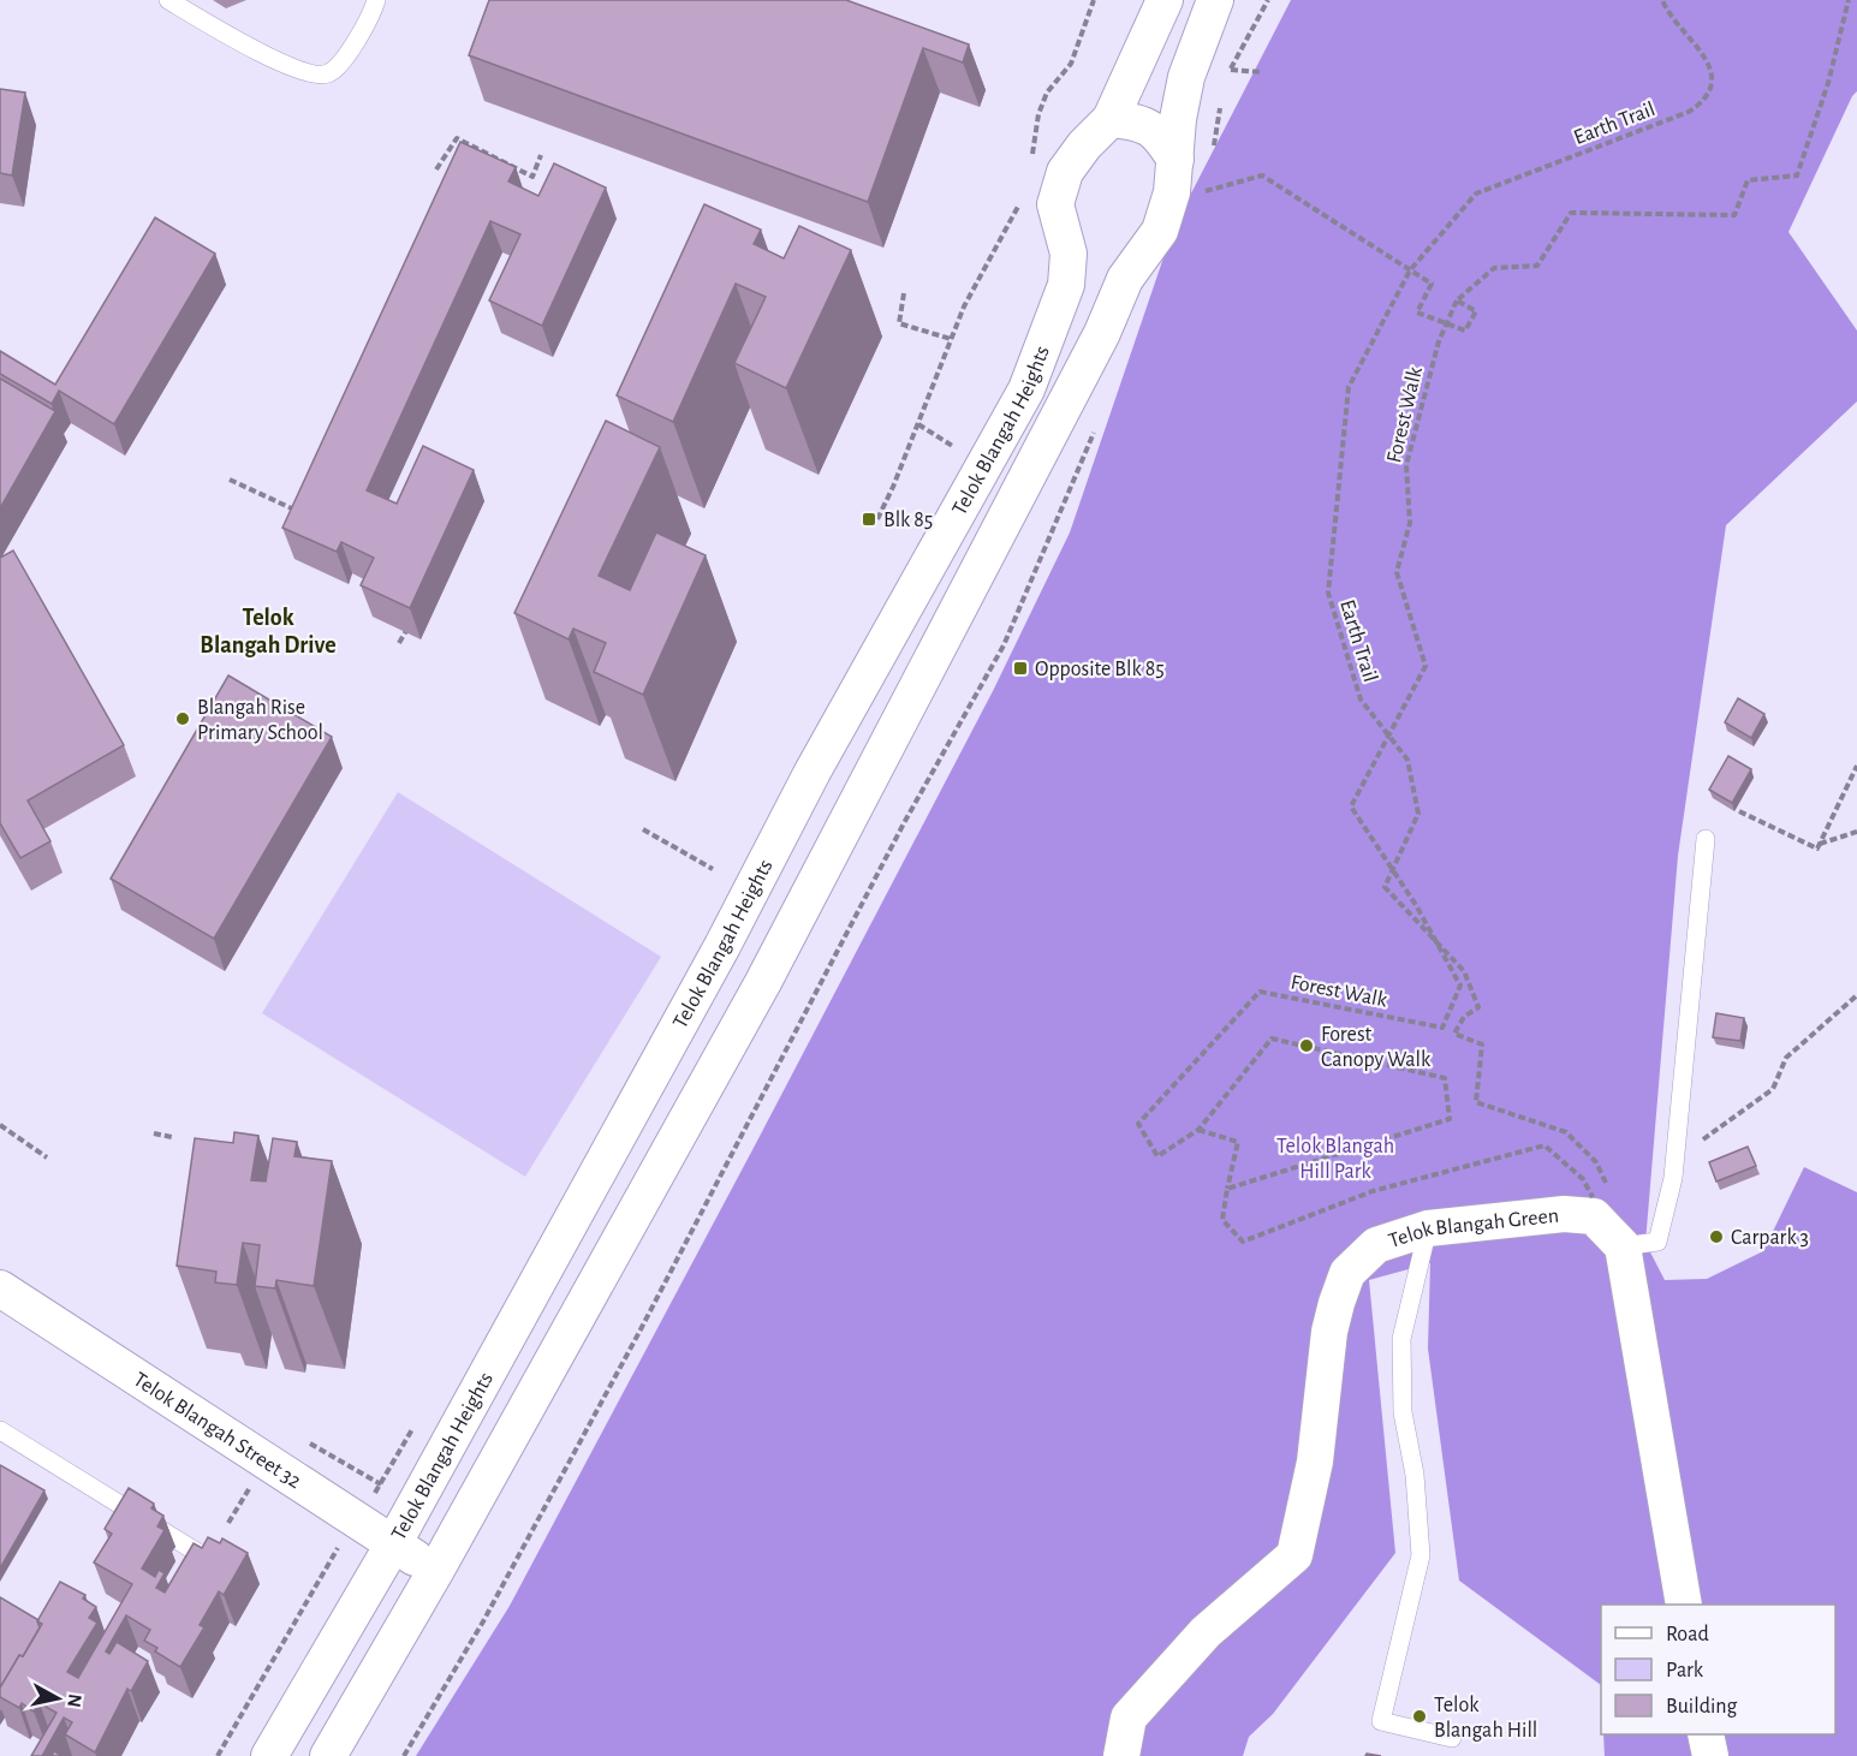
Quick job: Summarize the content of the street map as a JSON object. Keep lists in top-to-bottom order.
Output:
{
  "streets": {
    "street": ["Telok Blangah Heights", "Telok Blangah Green", "Telok Blangah Street 32"],
    "path": ["Earth Trail", "Forest Walk"]
  },
  "crossings": [
    ["Telok Blangah Heights", "Telok Blangah Street 32"]
  ],
  "districts": ["Telok Blangah Drive"],
  "parks": ["Telok Blangah Hill Park"],
  "places": {
    "transit": ["Blk 85", "Opposite Blk 85"],
    "other": [
      "Blangah Rise Primary School",
      "Forest Canopy Walk",
      "Carpark 3",
      "Telok Blangah Hill"
    ]
  },
  "legend": ["Road", "Park", "Building"],
  "north": "right"
}
